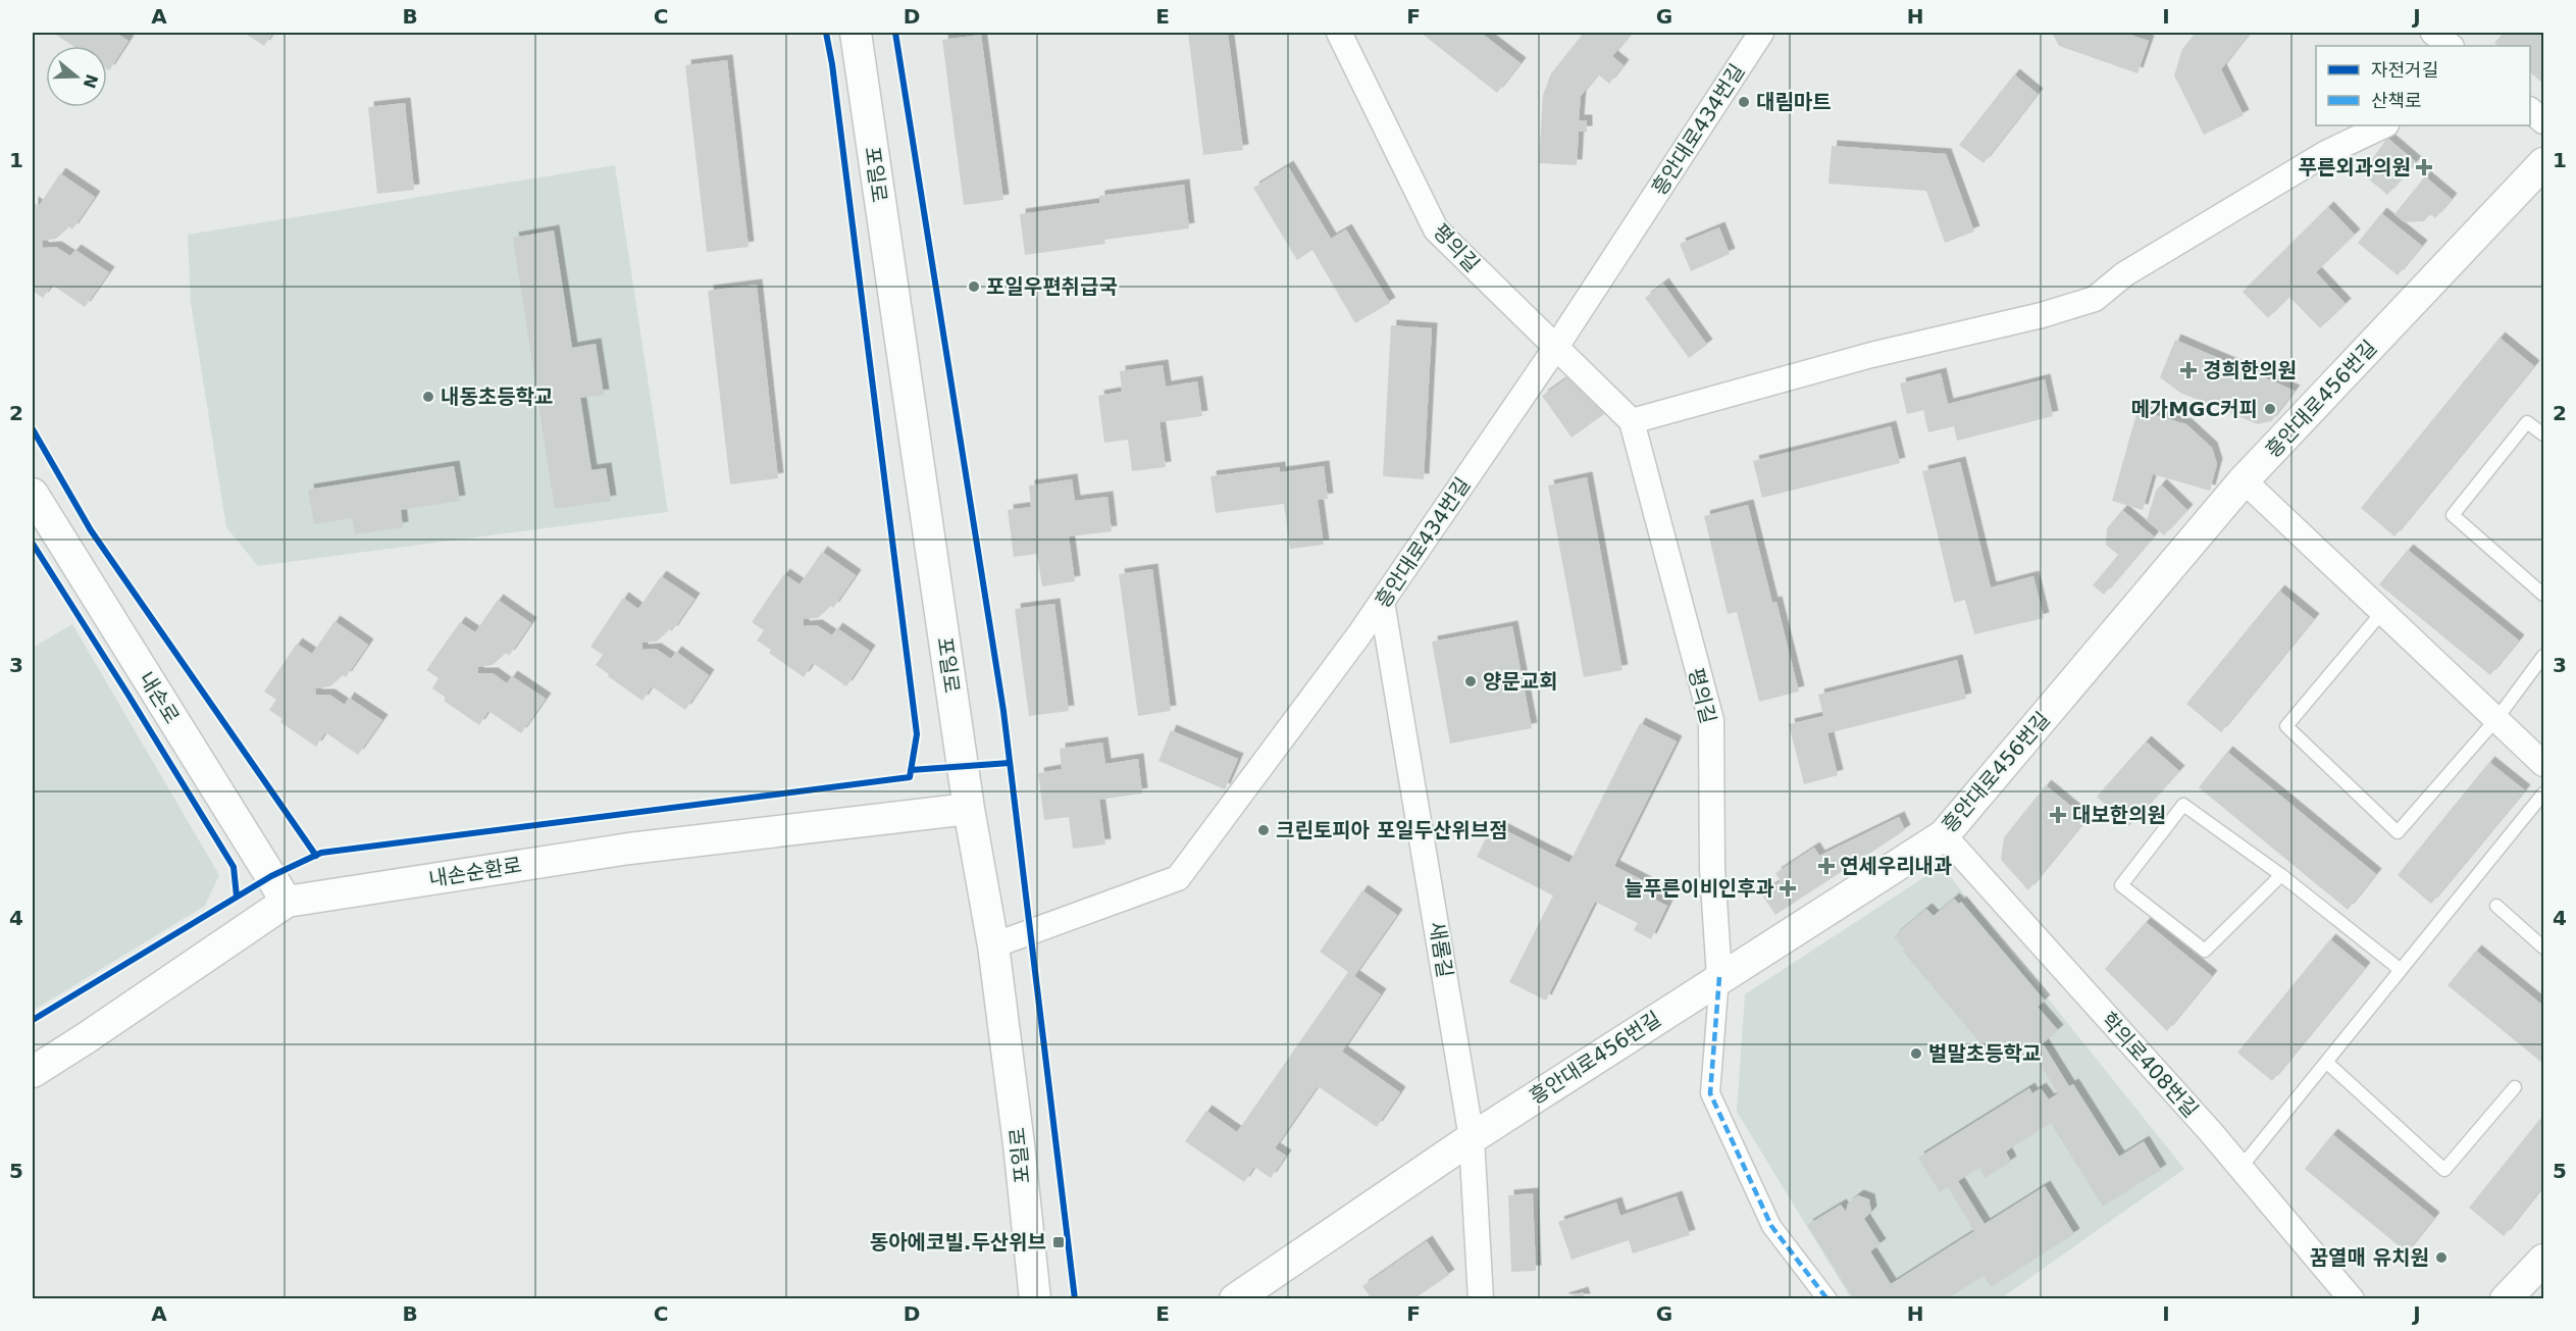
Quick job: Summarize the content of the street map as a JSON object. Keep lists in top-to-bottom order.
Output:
{
  "streets": {
    "street": [
      "흥안대로434번길",
      "포일로",
      "평의길",
      "흥안대로456번길",
      "내손로",
      "내손순환로",
      "새롬길",
      "학의로408번길"
    ]
  },
  "crossings": [
    ["흥안대로434번길", "포일로"],
    ["흥안대로434번길", "평의길"],
    ["흥안대로434번길", "새롬길"],
    ["포일로", "내손순환로"],
    ["평의길", "흥안대로456번길"],
    ["흥안대로456번길", "새롬길"],
    ["흥안대로456번길", "학의로408번길"],
    ["내손로", "내손순환로"]
  ],
  "places": {
    "other": [
      "대림마트",
      "포일우편취급국",
      "내동초등학교",
      "메가MGC커피",
      "양문교회",
      "크린토피아 포일두산위브점",
      "벌말초등학교",
      "꿈열매 유치원"
    ],
    "health": [
      "푸른외과의원",
      "경희한의원",
      "대보한의원",
      "연세우리내과",
      "늘푸른이비인후과"
    ],
    "transit": ["동아에코빌.두산위브"]
  },
  "legend": ["자전거길", "산책로"],
  "north": "right",
  "grid": {
    "columns": [
      "A",
      "B",
      "C",
      "D",
      "E",
      "F",
      "G",
      "H",
      "I",
      "J"
    ],
    "rows": [
      "1",
      "2",
      "3",
      "4",
      "5"
    ]
  }
}
